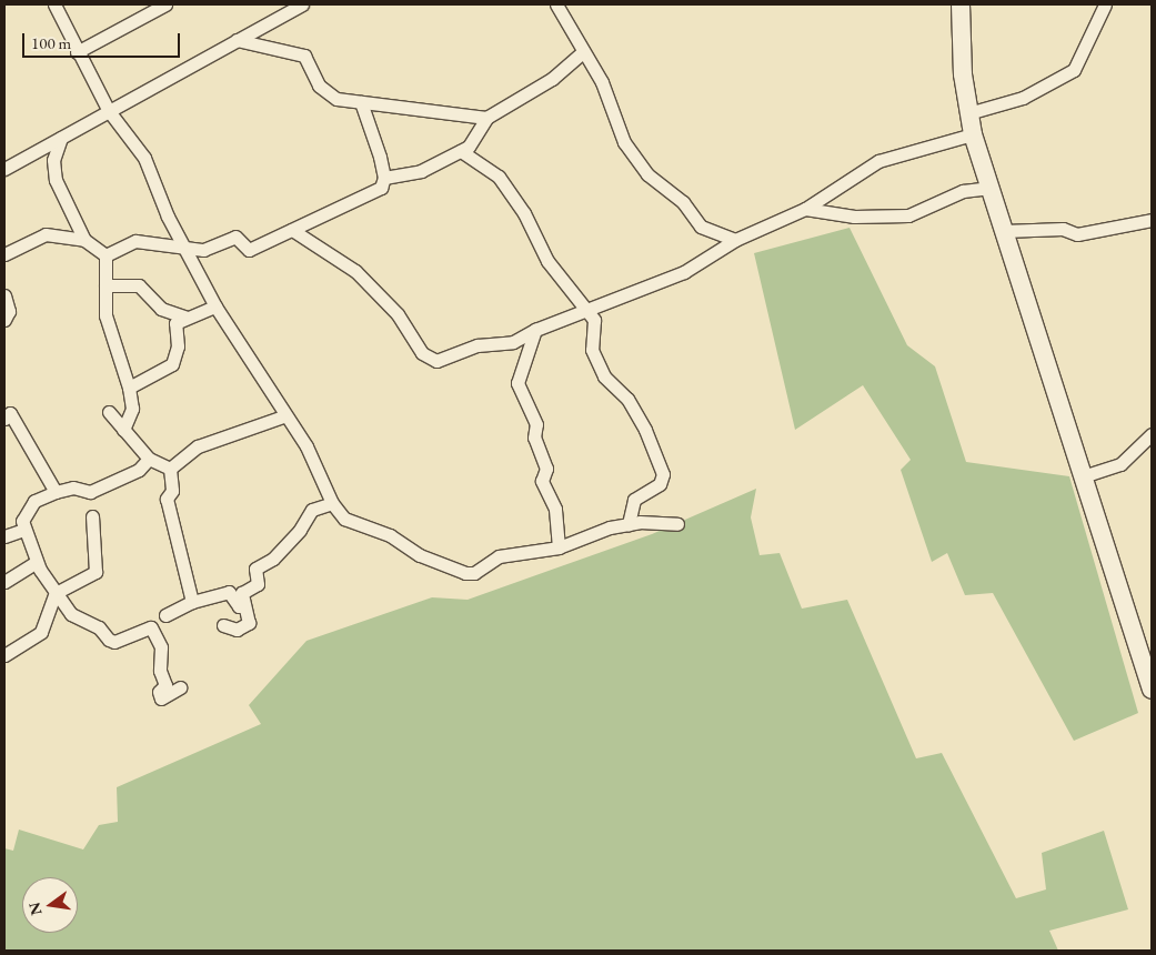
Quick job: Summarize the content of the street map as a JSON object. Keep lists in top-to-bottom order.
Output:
{
  "scale_bar": "100 m",
  "north": "left"
}
